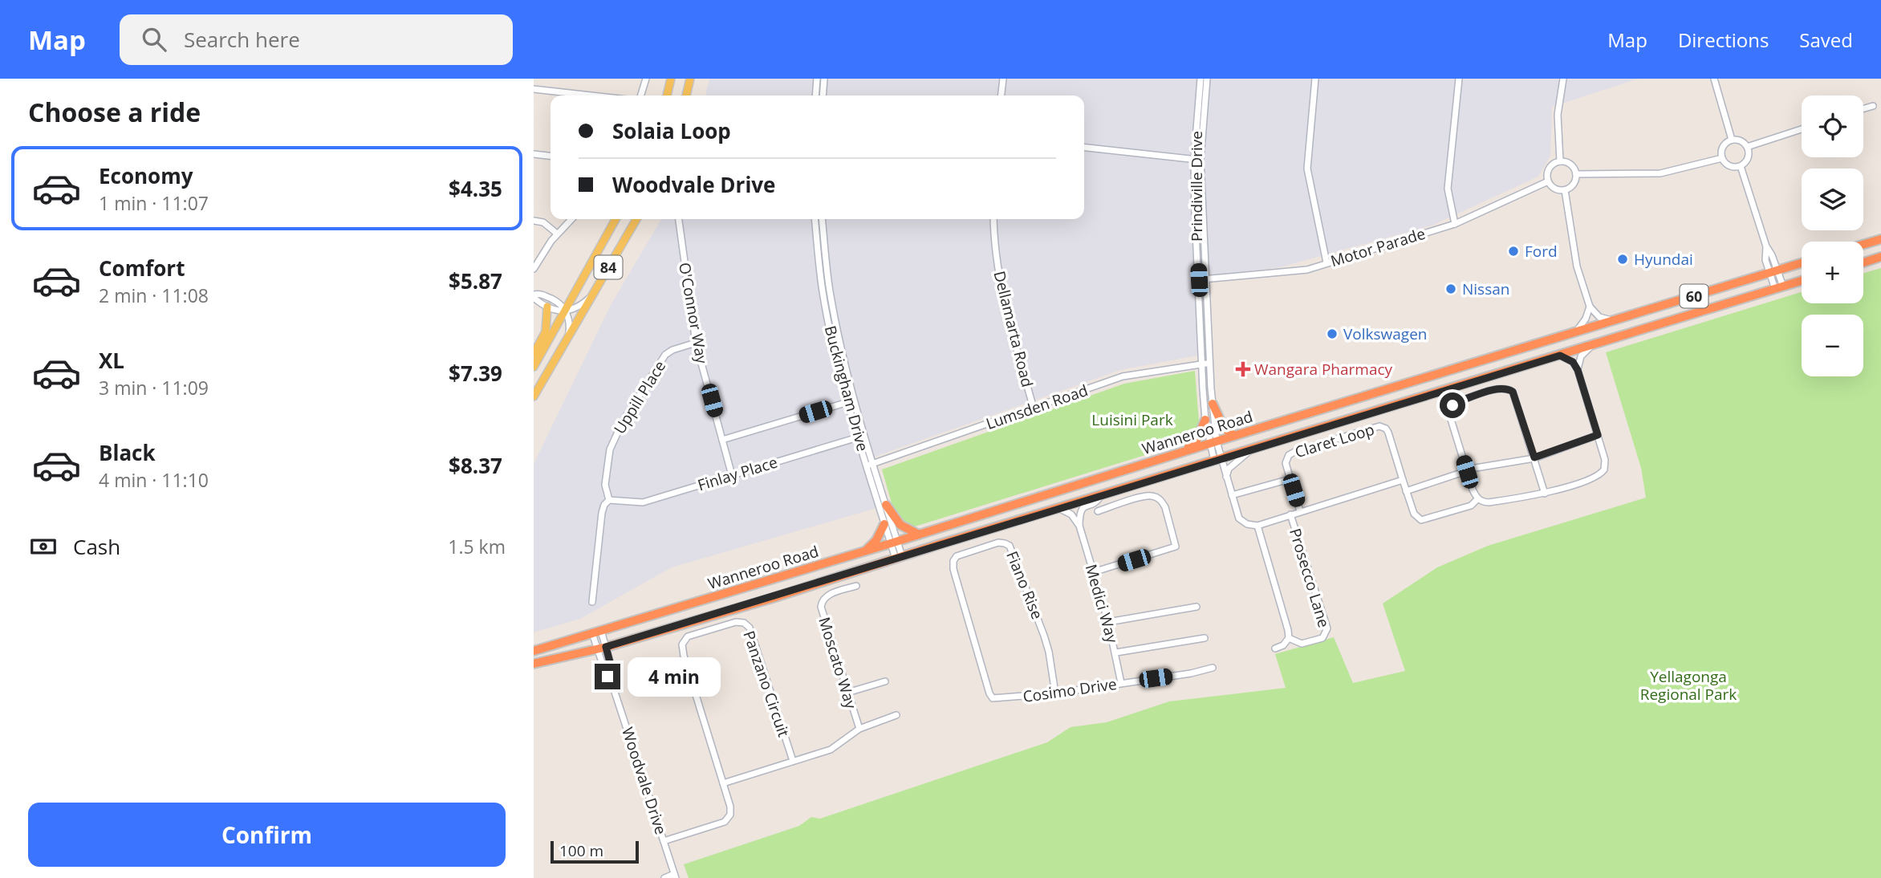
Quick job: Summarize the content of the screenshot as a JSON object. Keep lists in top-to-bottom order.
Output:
{
  "streets": {
    "highway": ["60", "Wanneroo Road"],
    "main road": ["84"],
    "street": [
      "Prindiville Drive",
      "Motor Parade",
      "O'Connor Way",
      "Dellamarta Road",
      "Buckingham Drive",
      "Uppill Place",
      "Lumsden Road",
      "Claret Loop",
      "Finlay Place",
      "Prosecco Lane",
      "Fiano Rise",
      "Medici Way",
      "Moscato Way",
      "Panzano Circuit",
      "Cosimo Drive",
      "Woodvale Drive"
    ]
  },
  "crossings": [
    ["Prindiville Drive", "Motor Parade"],
    ["Prindiville Drive", "Lumsden Road"],
    ["Prindiville Drive", "Wanneroo Road"],
    ["60", "Wanneroo Road"],
    ["60", "Woodvale Drive"],
    ["O'Connor Way", "Uppill Place"],
    ["O'Connor Way", "Finlay Place"],
    ["Dellamarta Road", "Lumsden Road"],
    ["Buckingham Drive", "Lumsden Road"],
    ["Buckingham Drive", "Wanneroo Road"],
    ["Buckingham Drive", "Finlay Place"],
    ["Uppill Place", "Finlay Place"],
    ["Wanneroo Road", "Woodvale Drive"],
    ["Fiano Rise", "Cosimo Drive"],
    ["Medici Way", "Cosimo Drive"],
    ["Panzano Circuit", "Woodvale Drive"]
  ],
  "parks": ["Luisini Park", "Yellagonga Regional Park"],
  "places": {
    "other": [
      "Ford",
      "Hyundai",
      "Nissan",
      "Volkswagen"
    ],
    "health": ["Wangara Pharmacy"]
  },
  "scale_bar": "100 m",
  "page": {
    "header": "Map",
    "search": "Search here",
    "nav": ["Map", "Directions", "Saved"],
    "heading": "Choose a ride",
    "map_buttons": ["+", "−"],
    "banner": ["Solaia Loop", "Woodvale Drive"],
    "list": [
      {
        "name": "Economy",
        "note": "1 min · 11:07",
        "value": "$4.35"
      },
      {
        "name": "Comfort",
        "note": "2 min · 11:08",
        "value": "$5.87"
      },
      {
        "name": "XL",
        "note": "3 min · 11:09",
        "value": "$7.39"
      },
      {
        "name": "Black",
        "note": "4 min · 11:10",
        "value": "$8.37"
      }
    ],
    "pay": ["Cash", "1.5 km"],
    "bubble": "4 min",
    "buttons": "Confirm",
    "scale": "100 m"
  }
}
